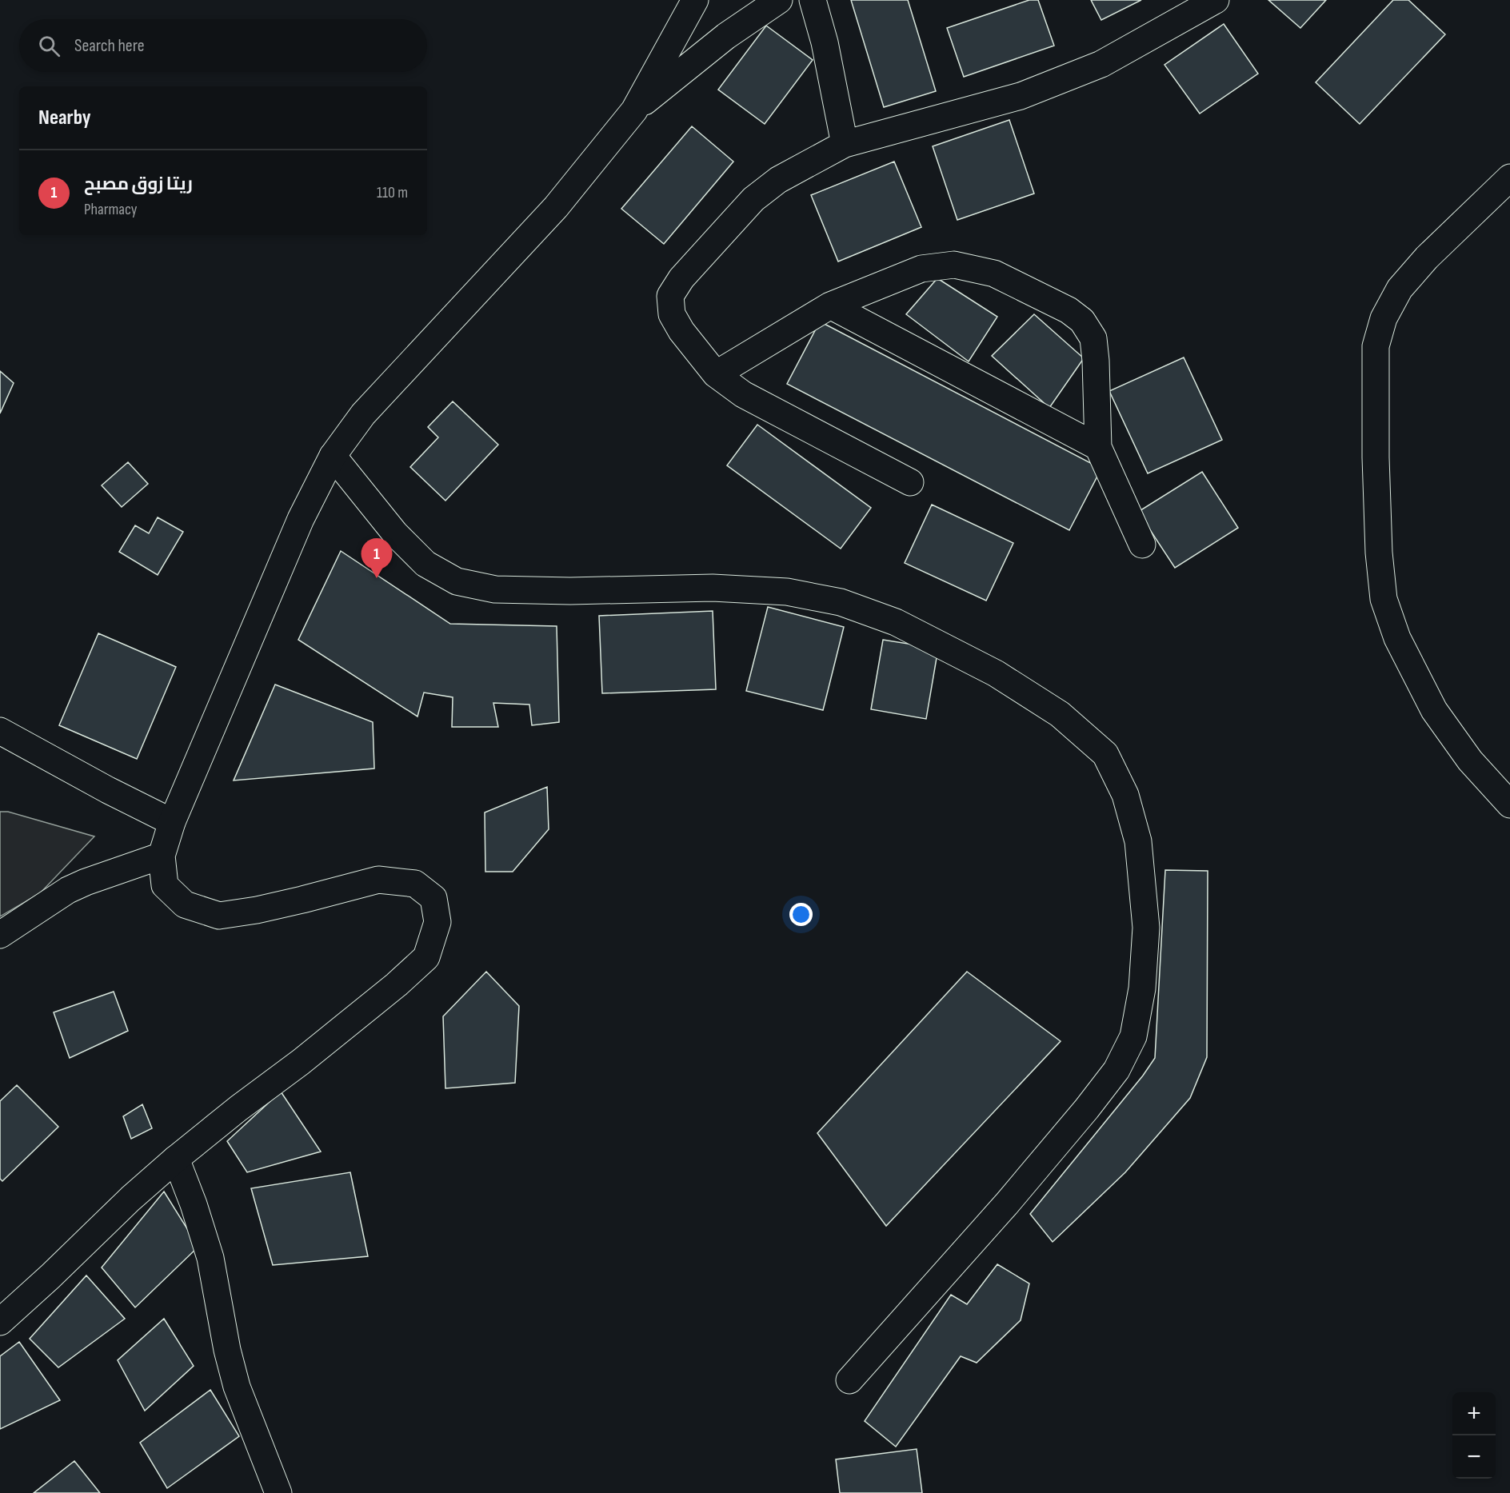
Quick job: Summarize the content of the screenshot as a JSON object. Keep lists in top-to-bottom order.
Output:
{
  "page": {
    "search": "Search here",
    "heading": "Nearby",
    "list": [
      {
        "mark": "1",
        "name": "ريتا زوق مصبح",
        "note": "Pharmacy",
        "value": "110 m"
      }
    ],
    "pins": "1",
    "map_buttons": ["+", "−"]
  }
}
